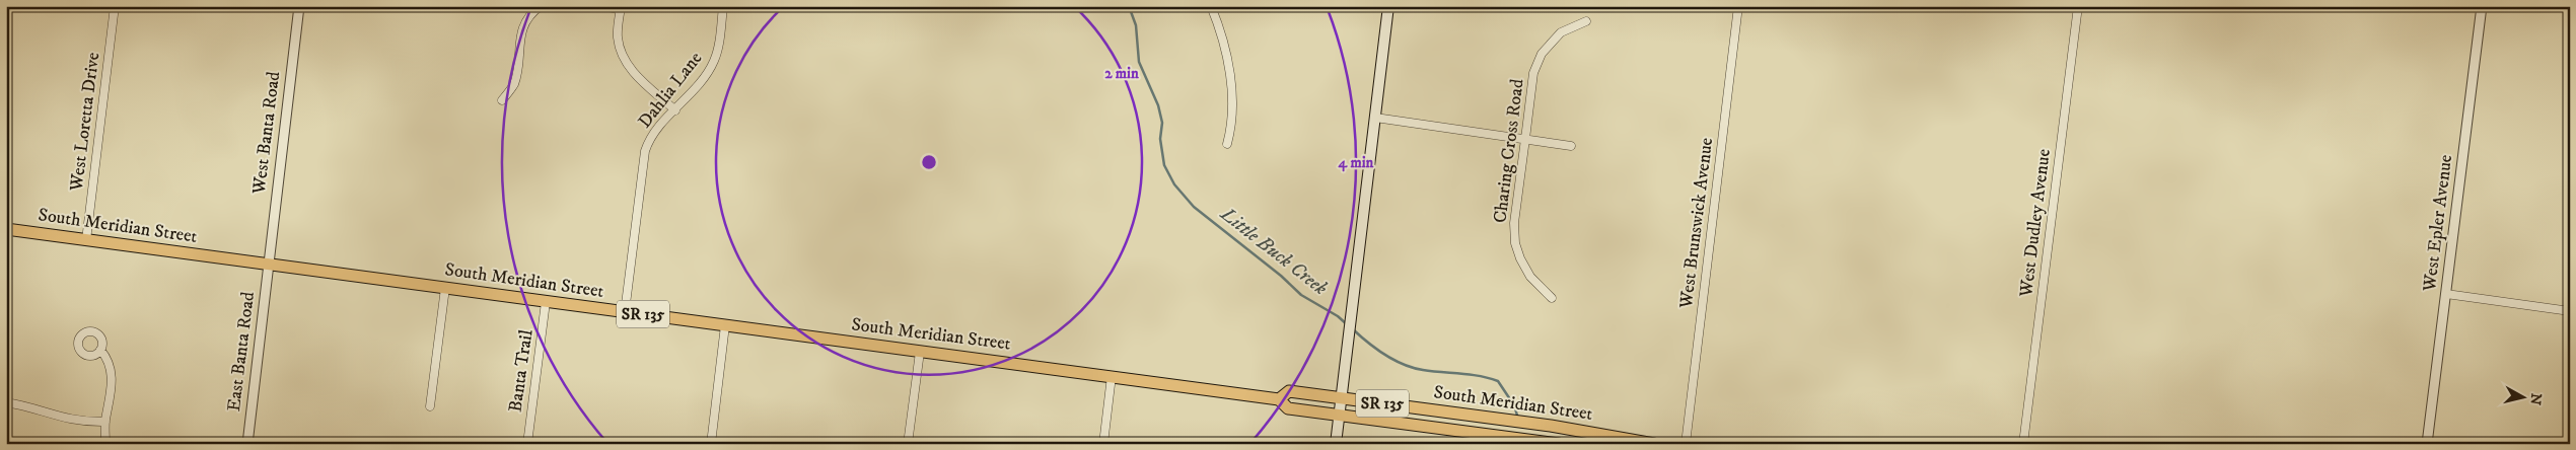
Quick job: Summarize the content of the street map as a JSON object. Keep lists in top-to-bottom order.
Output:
{
  "streets": {
    "main road": ["South Meridian Street", "SR 135"],
    "street": [
      "Dahlia Lane",
      "West Loretta Drive",
      "West Banta Road",
      "Charing Cross Road",
      "West Brunswick Avenue",
      "West Dudley Avenue",
      "West Epler Avenue",
      "East Banta Road",
      "Banta Trail"
    ]
  },
  "crossings": [
    ["Dahlia Lane", "South Meridian Street"],
    ["West Loretta Drive", "South Meridian Street"],
    ["West Banta Road", "South Meridian Street"],
    ["West Banta Road", "East Banta Road"],
    ["South Meridian Street", "East Banta Road"],
    ["South Meridian Street", "Banta Trail"]
  ],
  "water": ["Little Buck Creek"],
  "north": "right",
  "rings": ["2 min", "4 min"]
}
